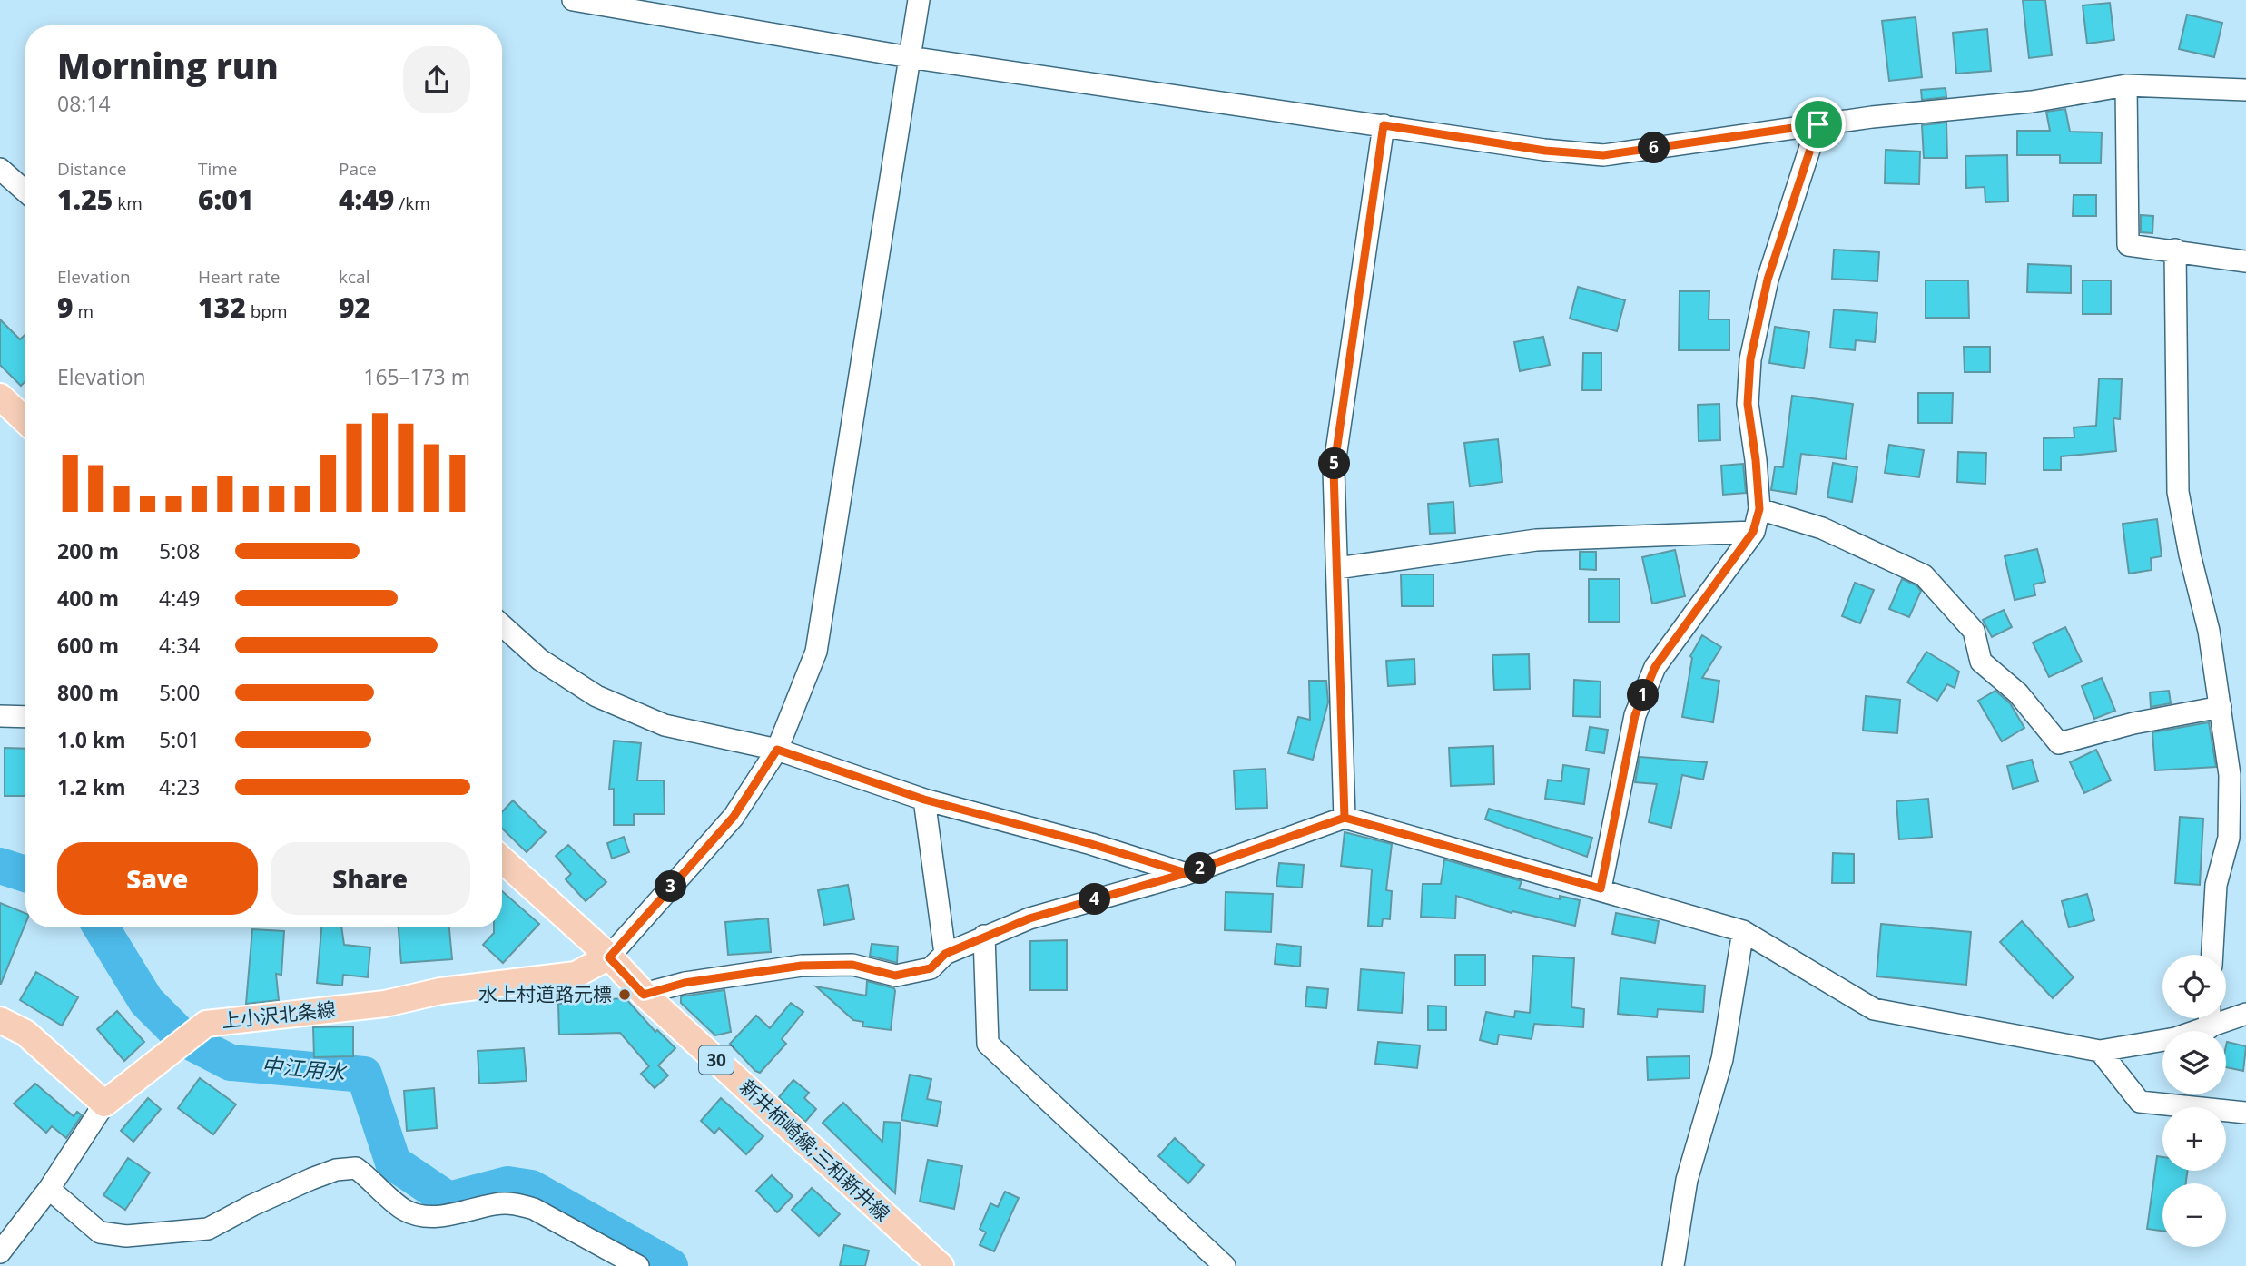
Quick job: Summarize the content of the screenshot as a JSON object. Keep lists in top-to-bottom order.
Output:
{
  "streets": {
    "main road": ["上小沢北条線", "30", "新井柿崎線;三和新井線"]
  },
  "crossings": [
    ["上小沢北条線", "新井柿崎線;三和新井線"]
  ],
  "water": ["中江用水"],
  "places": ["水上村道路元標"],
  "page": {
    "heading": ["Morning run", "08:14"],
    "pins": [
      "6",
      "5",
      "1",
      "2",
      "3",
      "4"
    ],
    "stats": [
      ["Distance", "1.25 km"],
      ["Time", "6:01"],
      ["Pace", "4:49 /km"],
      ["Elevation", "9 m"],
      ["Heart rate", "132 bpm"],
      ["kcal", "92"]
    ],
    "chart": ["Elevation", "165–173 m"],
    "list": [
      {
        "name": "200 m",
        "note": "5:08"
      },
      {
        "name": "400 m",
        "note": "4:49"
      },
      {
        "name": "600 m",
        "note": "4:34"
      },
      {
        "name": "800 m",
        "note": "5:00"
      },
      {
        "name": "1.0 km",
        "note": "5:01"
      },
      {
        "name": "1.2 km",
        "note": "4:23"
      }
    ],
    "buttons": ["Save", "Share"],
    "map_buttons": ["+", "−"]
  }
}
